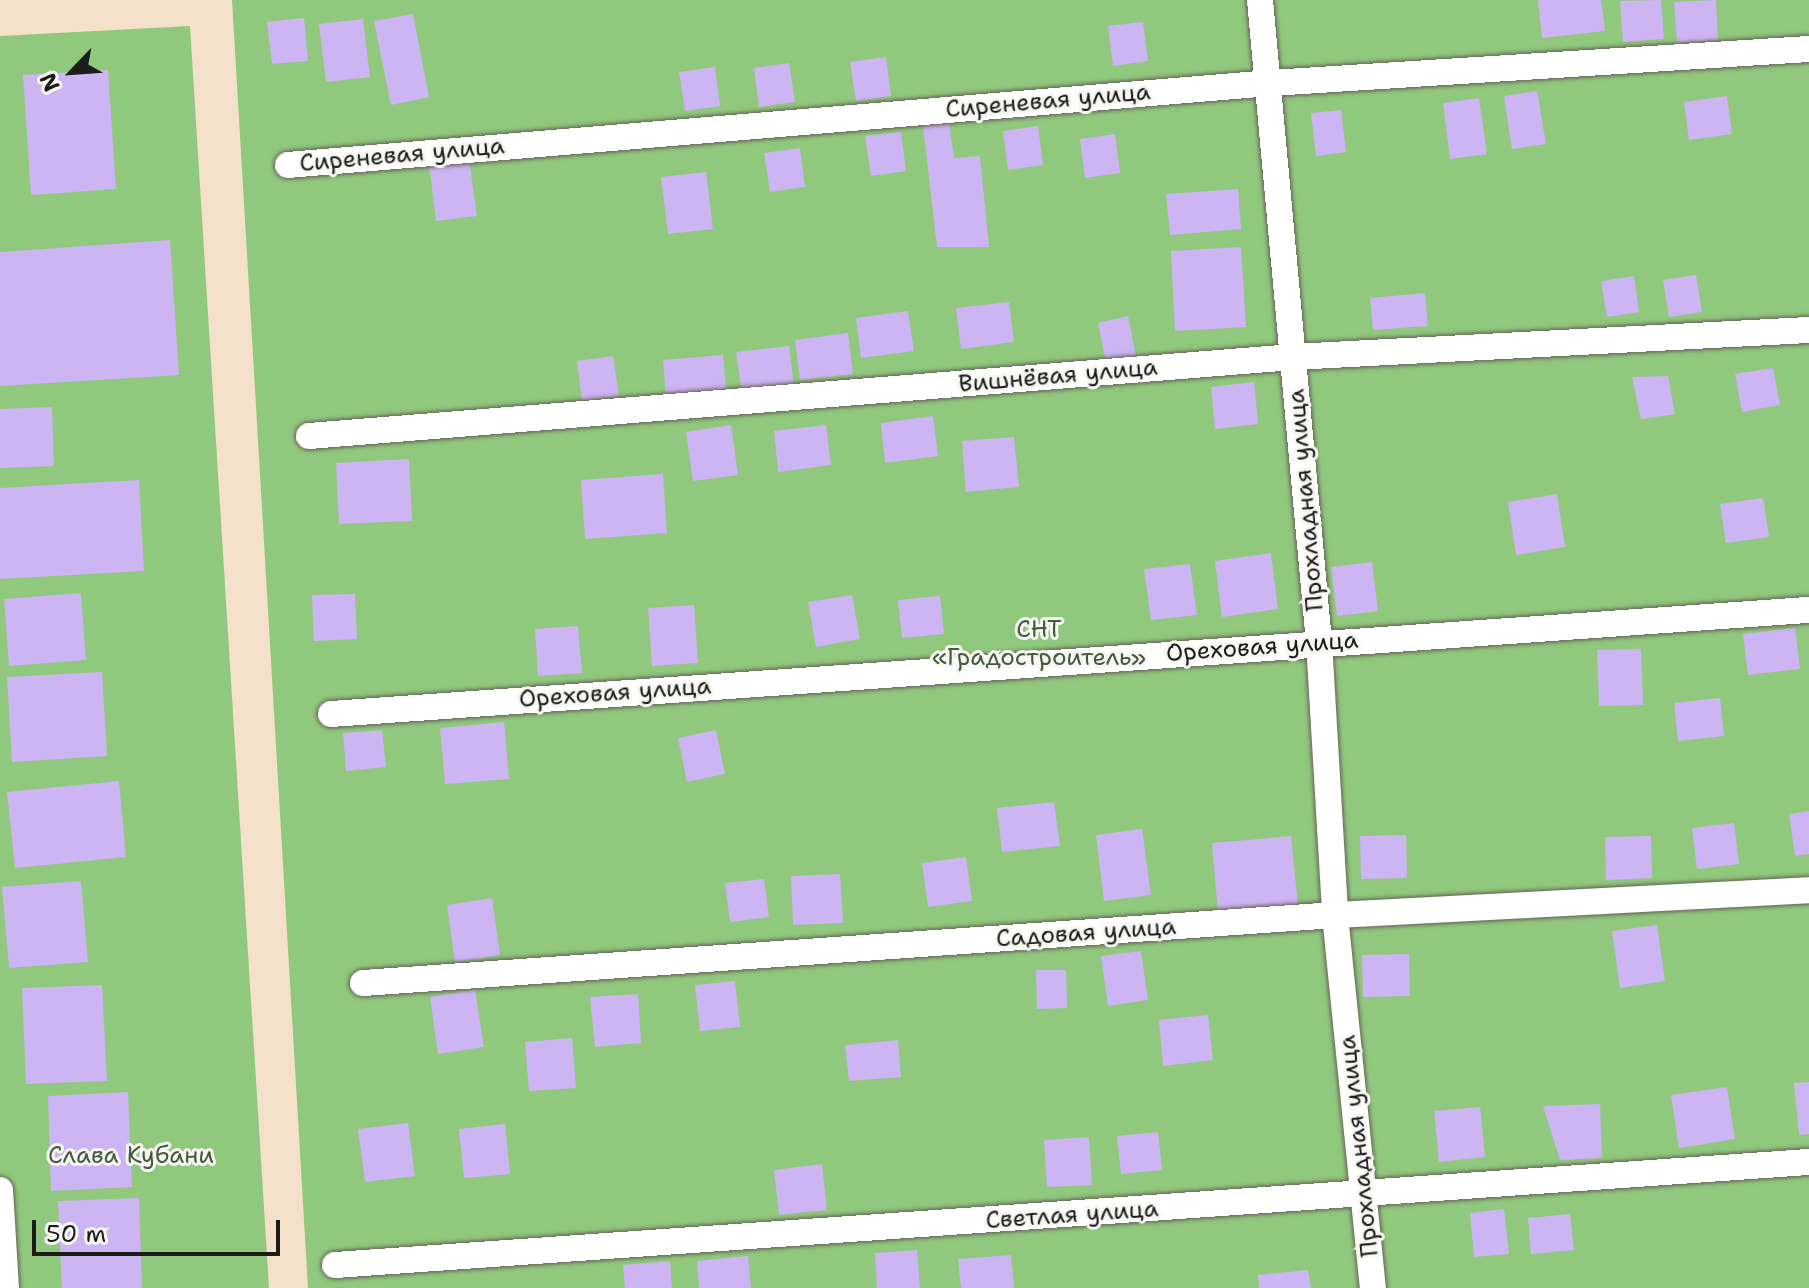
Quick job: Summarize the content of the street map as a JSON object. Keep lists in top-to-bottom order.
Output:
{
  "streets": {
    "street": [
      "Сиреневая улица",
      "Вишнёвая улица",
      "Прохладная улица",
      "Ореховая улица",
      "Садовая улица",
      "Светлая улица"
    ]
  },
  "crossings": [
    ["Сиреневая улица", "Прохладная улица"],
    ["Вишнёвая улица", "Прохладная улица"],
    ["Прохладная улица", "Ореховая улица"],
    ["Прохладная улица", "Садовая улица"],
    ["Прохладная улица", "Светлая улица"]
  ],
  "parks": ["СНТ «Градостроитель»", "Слава Кубани"],
  "scale_bar": "50 m",
  "north": "bottom left"
}
